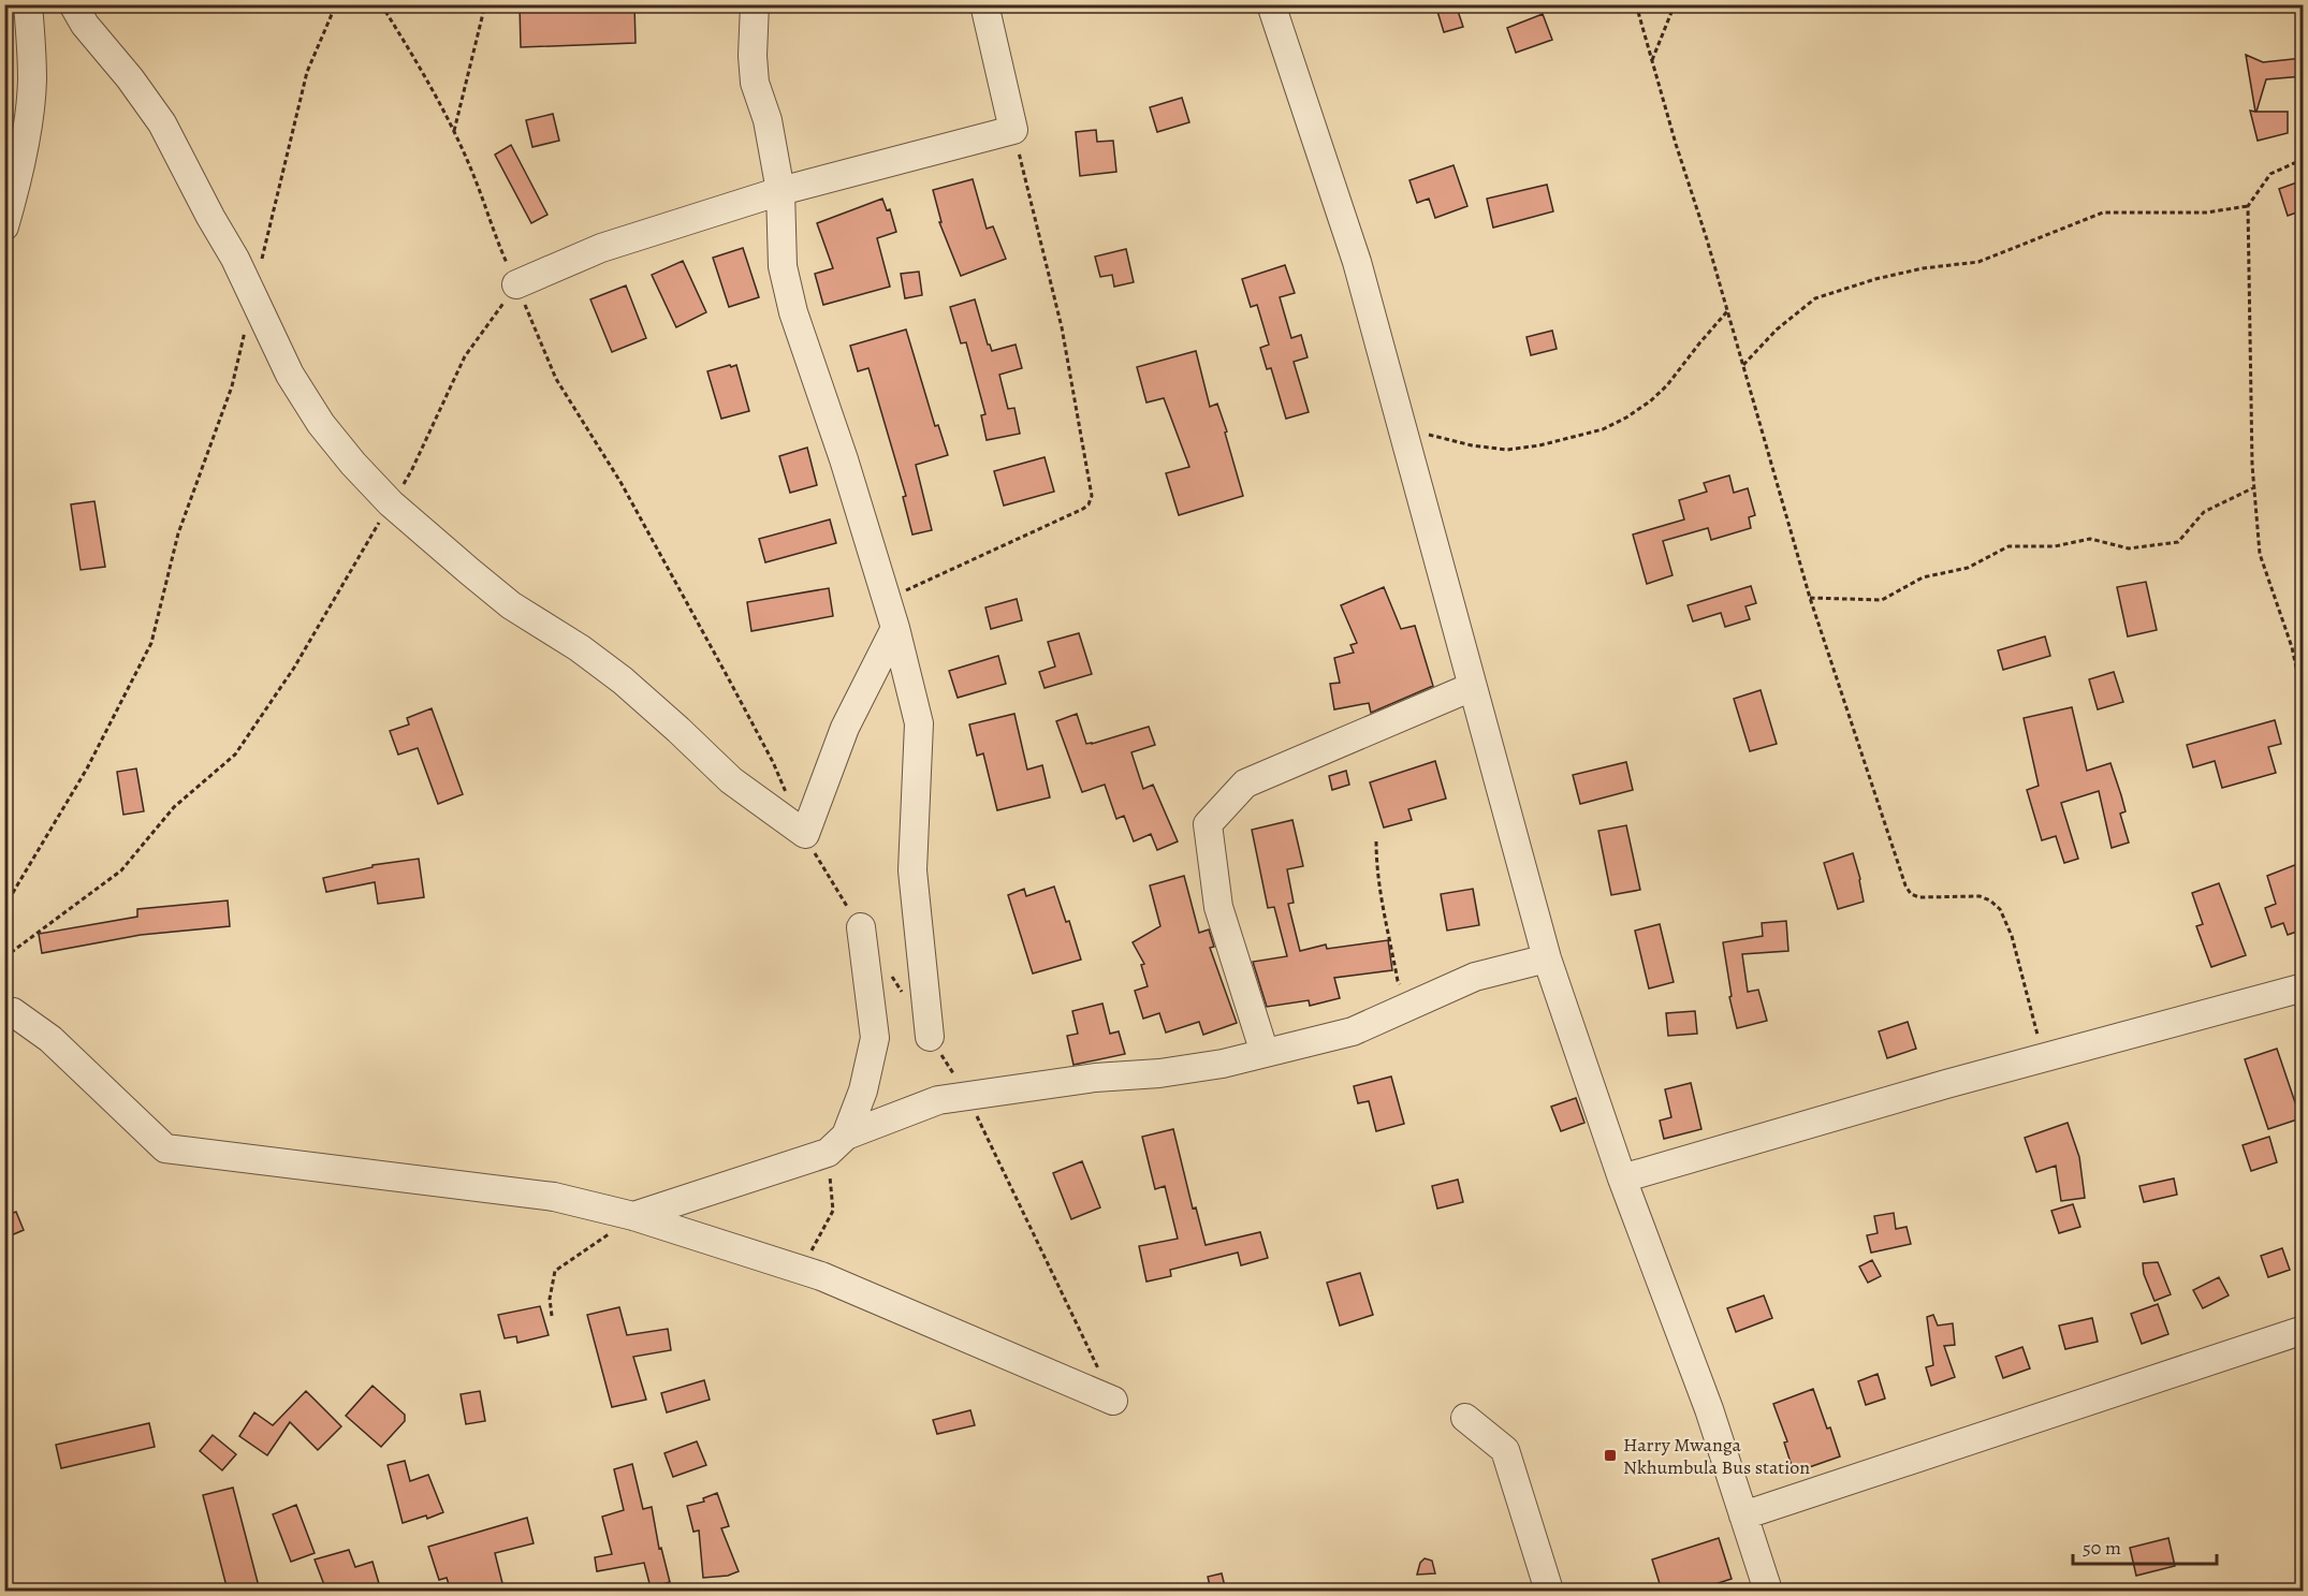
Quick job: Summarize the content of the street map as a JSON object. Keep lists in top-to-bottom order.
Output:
{
  "places": {
    "transit": ["Harry Mwanga Nkhumbula Bus station"]
  },
  "scale_bar": "50 m"
}
